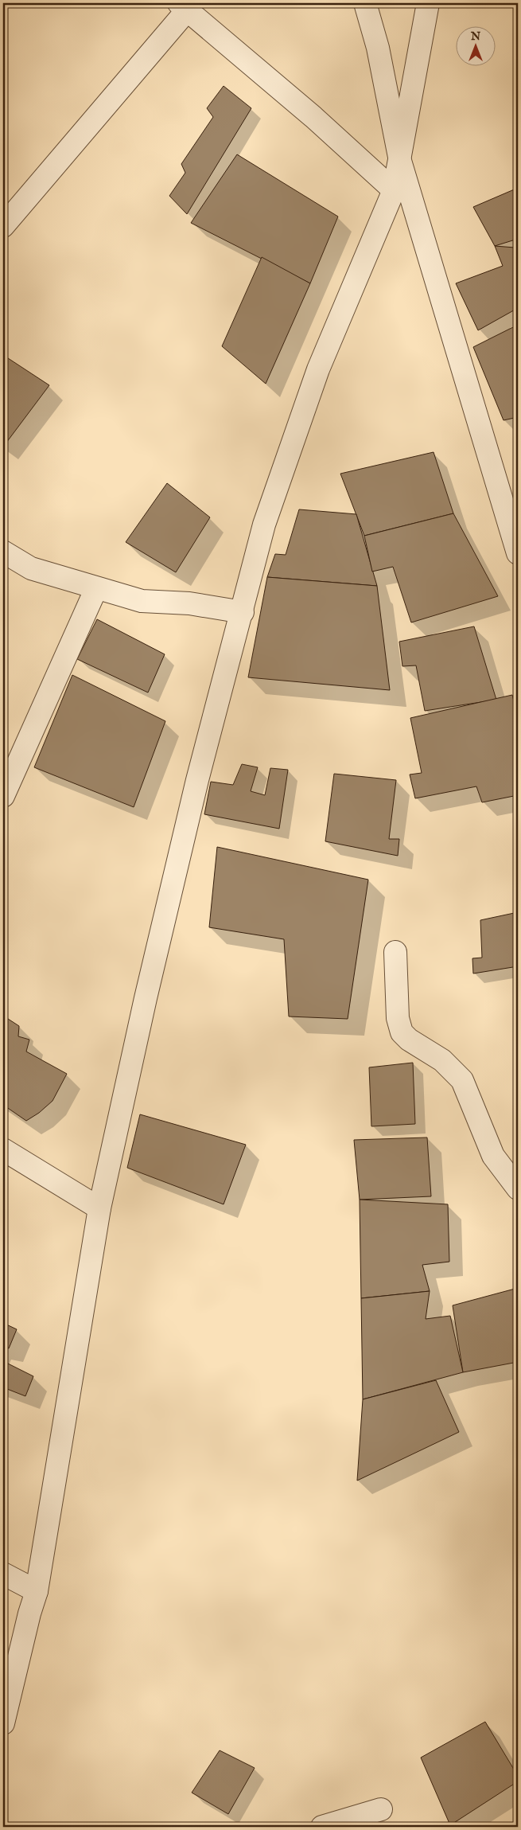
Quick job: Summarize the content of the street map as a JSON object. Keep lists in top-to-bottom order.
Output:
{
  "north": "top"
}
